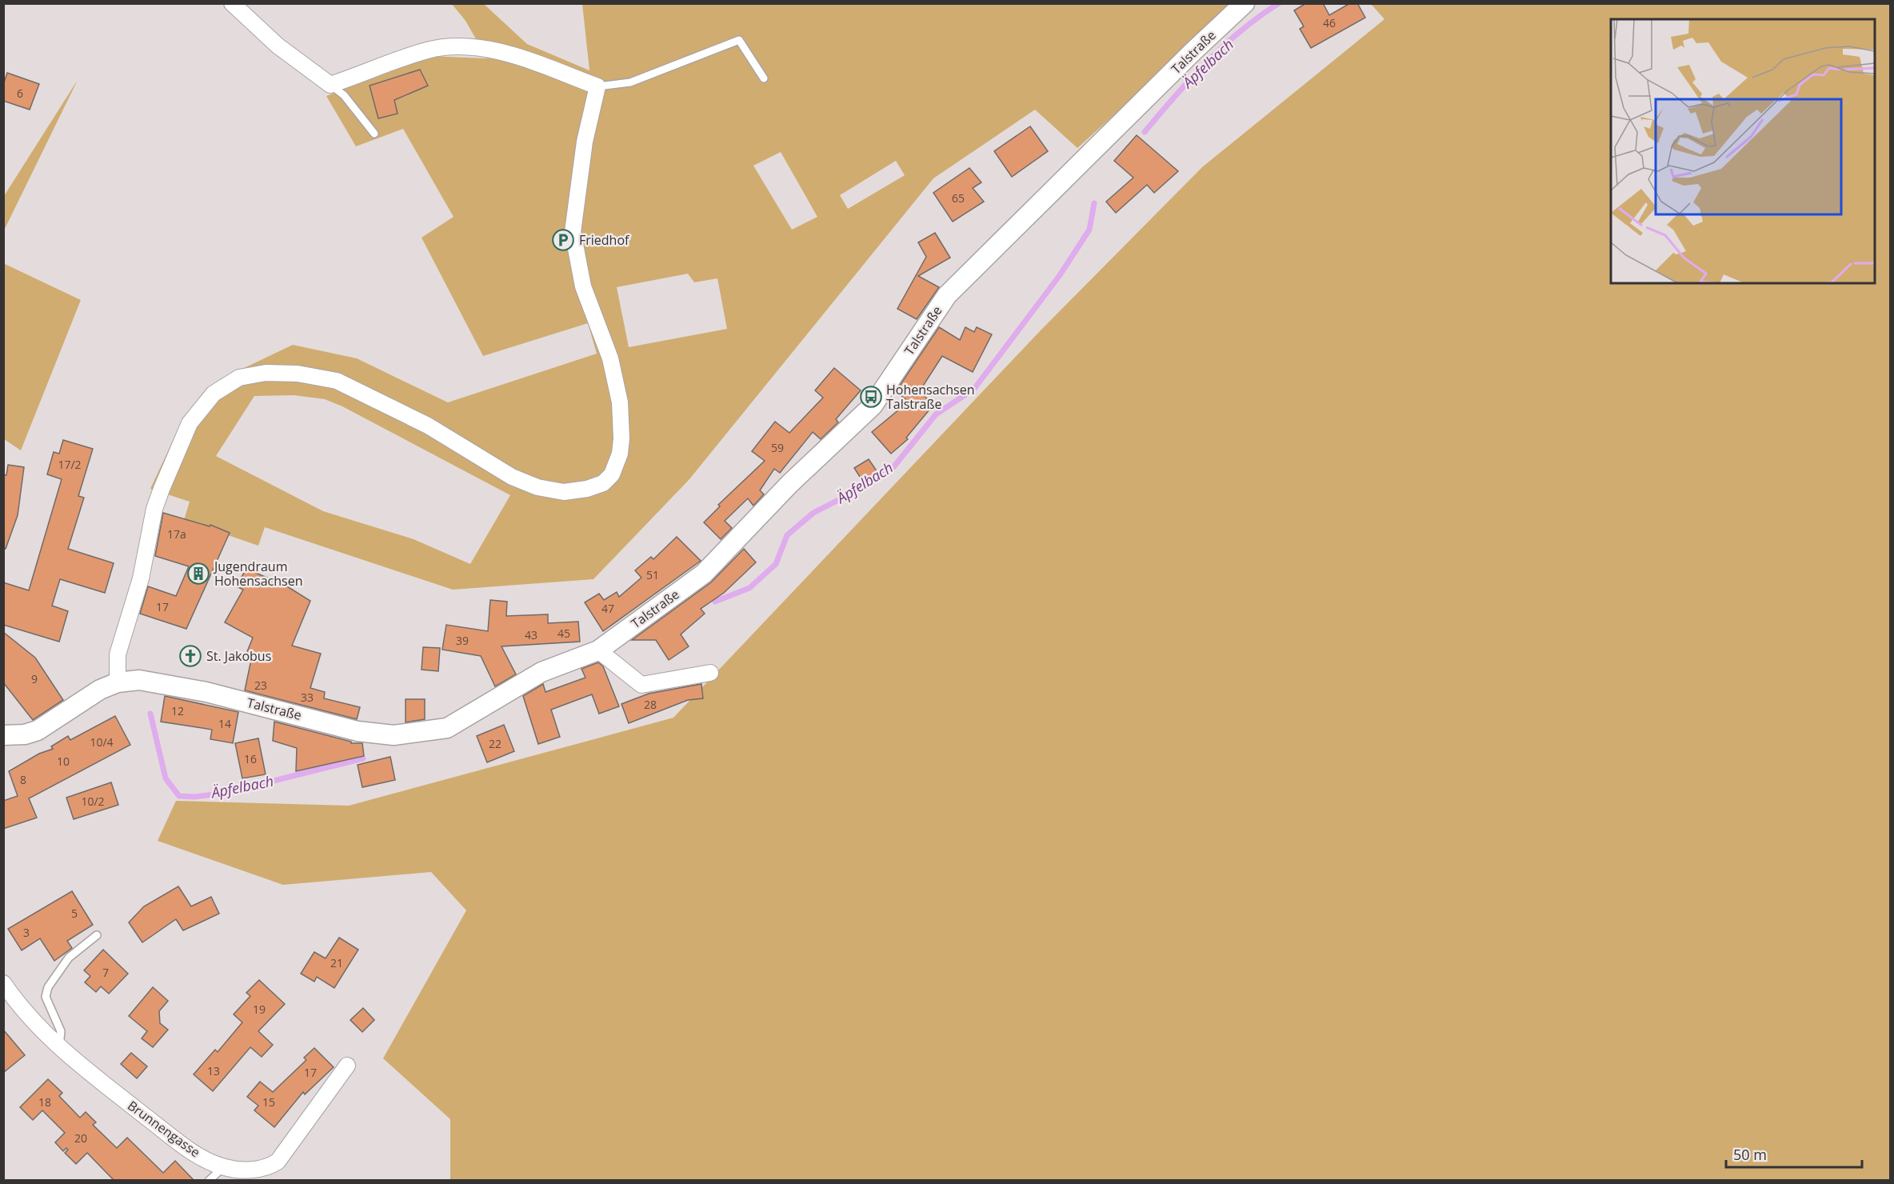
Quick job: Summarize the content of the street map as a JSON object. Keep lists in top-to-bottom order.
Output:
{
  "streets": {
    "street": ["Talstraße", "Brunnengasse"]
  },
  "water": ["Äpfelbach"],
  "places": {
    "parking": ["Friedhof"],
    "bus stop": ["Hohensachsen Talstraße"],
    "building": ["Jugendraum Hohensachsen"],
    "church": ["St. Jakobus"]
  },
  "house_numbers": [
    "46",
    "6",
    "65",
    "59",
    "17/2",
    "17a",
    "51",
    "17",
    "47",
    "45",
    "43",
    "39",
    "9",
    "23",
    "33",
    "28",
    "12",
    "14",
    "10/4",
    "22",
    "16",
    "10",
    "8",
    "10/2",
    "5",
    "3",
    "21",
    "7",
    "19",
    "13",
    "17",
    "18",
    "15",
    "20"
  ],
  "scale_bar": "50 m"
}
